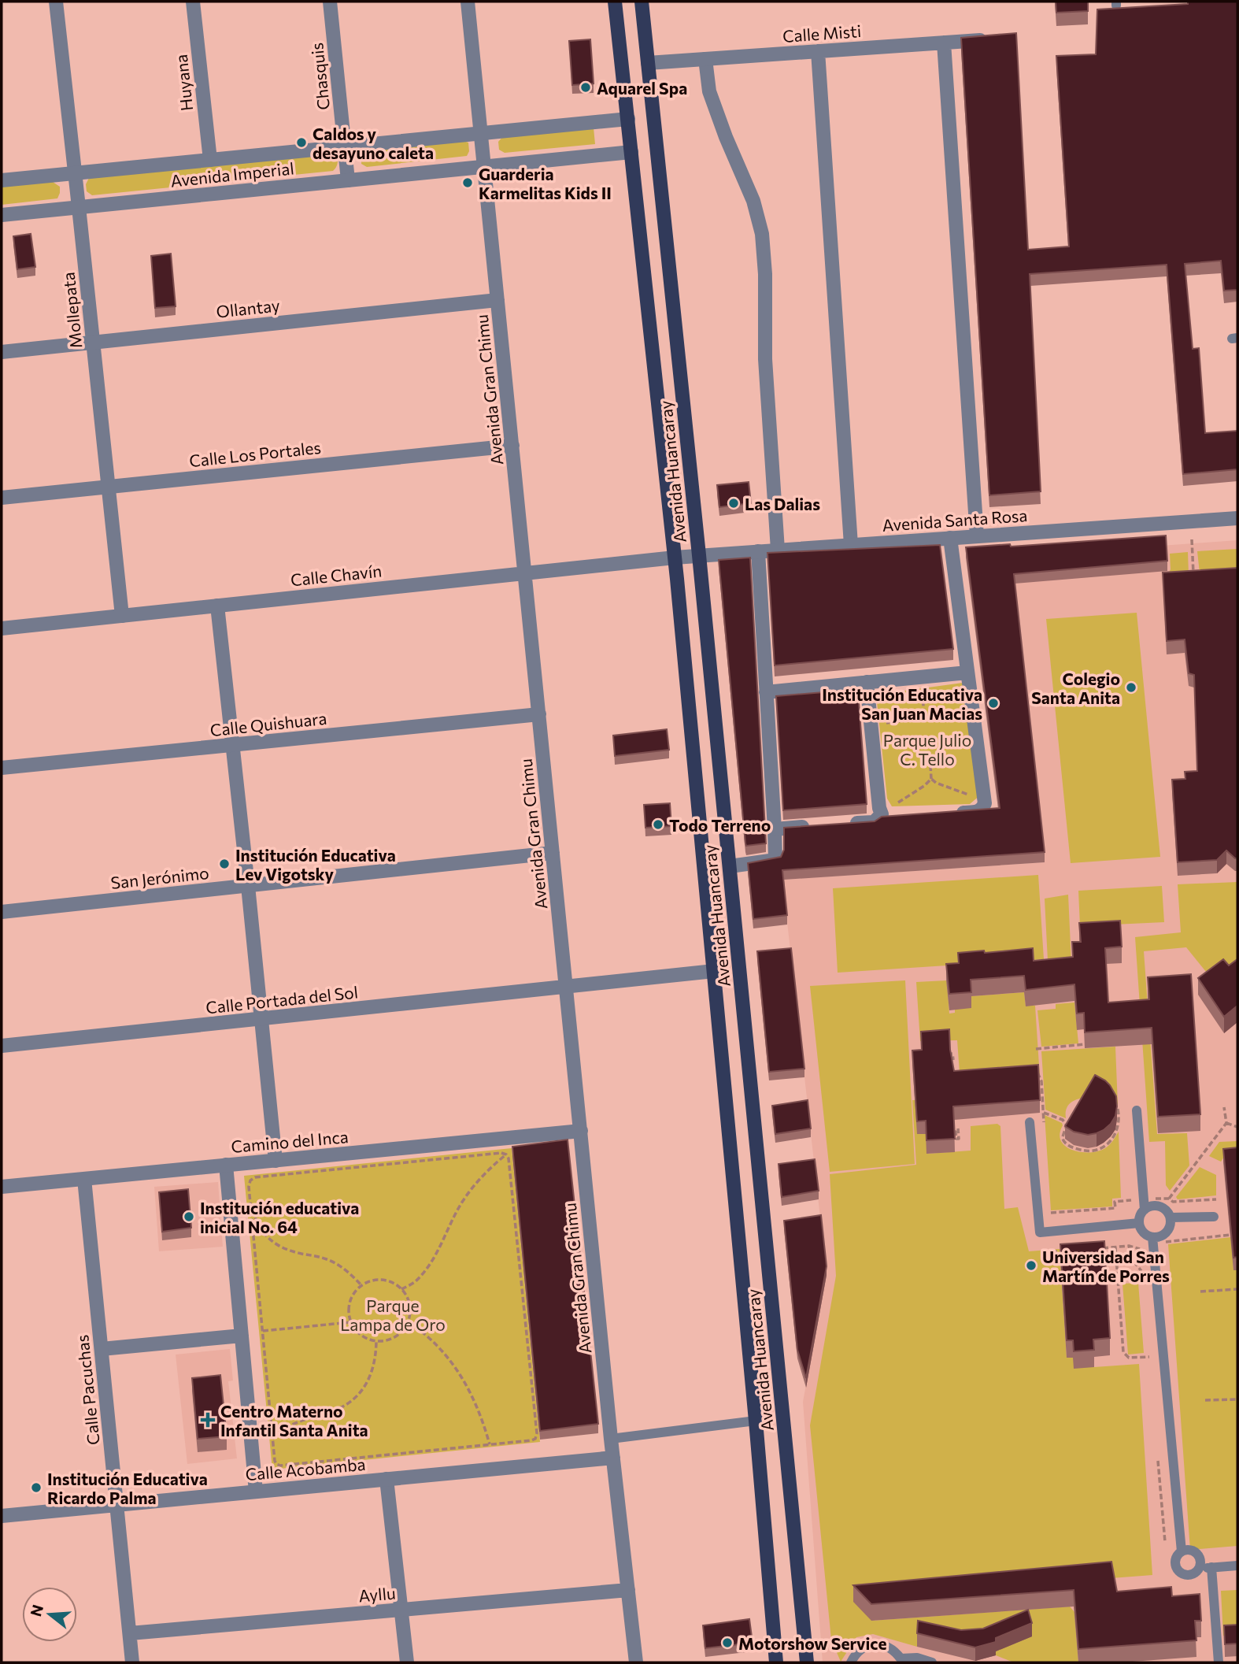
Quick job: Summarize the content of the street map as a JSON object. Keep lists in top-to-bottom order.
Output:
{
  "streets": {
    "main road": ["Avenida Huancaray"],
    "street": [
      "Calle Misti",
      "Chasquis",
      "Huyana",
      "Avenida Imperial",
      "Ollantay",
      "Mollepata",
      "Avenida Gran Chimu",
      "Calle Los Portales",
      "Avenida Santa Rosa",
      "Calle Chavín",
      "Calle Quishuara",
      "San Jerónimo",
      "Calle Portada del Sol",
      "Camino del Inca",
      "Calle Pacuchas",
      "Calle Acobamba",
      "Ayllu"
    ]
  },
  "crossings": [
    ["Calle Misti", "Avenida Huancaray"],
    ["Chasquis", "Avenida Imperial"],
    ["Huyana", "Avenida Imperial"],
    ["Avenida Imperial", "Mollepata"],
    ["Avenida Imperial", "Avenida Gran Chimu"],
    ["Avenida Imperial", "Avenida Huancaray"],
    ["Ollantay", "Mollepata"],
    ["Ollantay", "Avenida Gran Chimu"],
    ["Mollepata", "Calle Los Portales"],
    ["Mollepata", "Calle Chavín"],
    ["Avenida Gran Chimu", "Calle Los Portales"],
    ["Avenida Gran Chimu", "Calle Chavín"],
    ["Avenida Gran Chimu", "Calle Quishuara"],
    ["Avenida Gran Chimu", "San Jerónimo"],
    ["Avenida Gran Chimu", "Calle Portada del Sol"],
    ["Avenida Gran Chimu", "Camino del Inca"],
    ["Avenida Gran Chimu", "Calle Acobamba"],
    ["Avenida Gran Chimu", "Ayllu"],
    ["Avenida Huancaray", "Avenida Santa Rosa"],
    ["Avenida Huancaray", "Calle Chavín"],
    ["Avenida Huancaray", "Calle Portada del Sol"],
    ["Avenida Santa Rosa", "Calle Chavín"],
    ["Camino del Inca", "Calle Pacuchas"],
    ["Calle Pacuchas", "Calle Acobamba"],
    ["Calle Pacuchas", "Ayllu"]
  ],
  "parks": ["Parque Julio C. Tello", "Parque Lampa de Oro"],
  "places": {
    "other": [
      "Aquarel Spa",
      "Caldos y desayuno caleta",
      "Guarderia Karmelitas Kids II",
      "Las Dalias",
      "Colegio Santa Anita",
      "Institución Educativa San Juan Macias",
      "Todo Terreno",
      "Institución Educativa Lev Vigotsky",
      "Institución educativa inicial No. 64",
      "Universidad San Martín de Porres",
      "Institución Educativa Ricardo Palma",
      "Motorshow Service"
    ],
    "health": ["Centro Materno Infantil Santa Anita"]
  },
  "north": "left"
}
